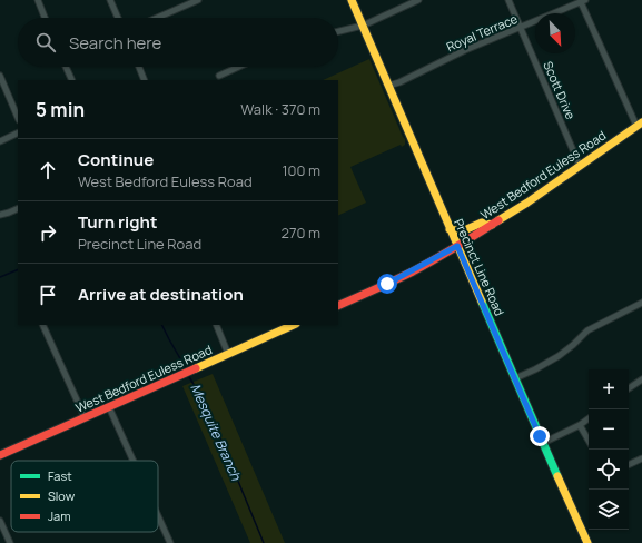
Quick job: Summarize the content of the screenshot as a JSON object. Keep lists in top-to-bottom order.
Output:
{
  "streets": {
    "main road": ["West Bedford Euless Road", "Precinct Line Road"],
    "street": ["Royal Terrace", "Scott Drive"]
  },
  "crossings": [
    ["Royal Terrace", "Scott Drive"],
    ["Royal Terrace", "Precinct Line Road"],
    ["Scott Drive", "West Bedford Euless Road"],
    ["West Bedford Euless Road", "Precinct Line Road"]
  ],
  "water": ["Mesquite Branch"],
  "legend": ["Fast", "Slow", "Jam"],
  "north": "bottom right",
  "page": {
    "search": "Search here",
    "heading": ["5 min", "Walk · 370 m"],
    "list": [
      ["Continue", "West Bedford Euless Road", "100 m"],
      ["Turn right", "Precinct Line Road", "270 m"],
      "Arrive at destination"
    ],
    "map_buttons": ["+", "−"]
  }
}
